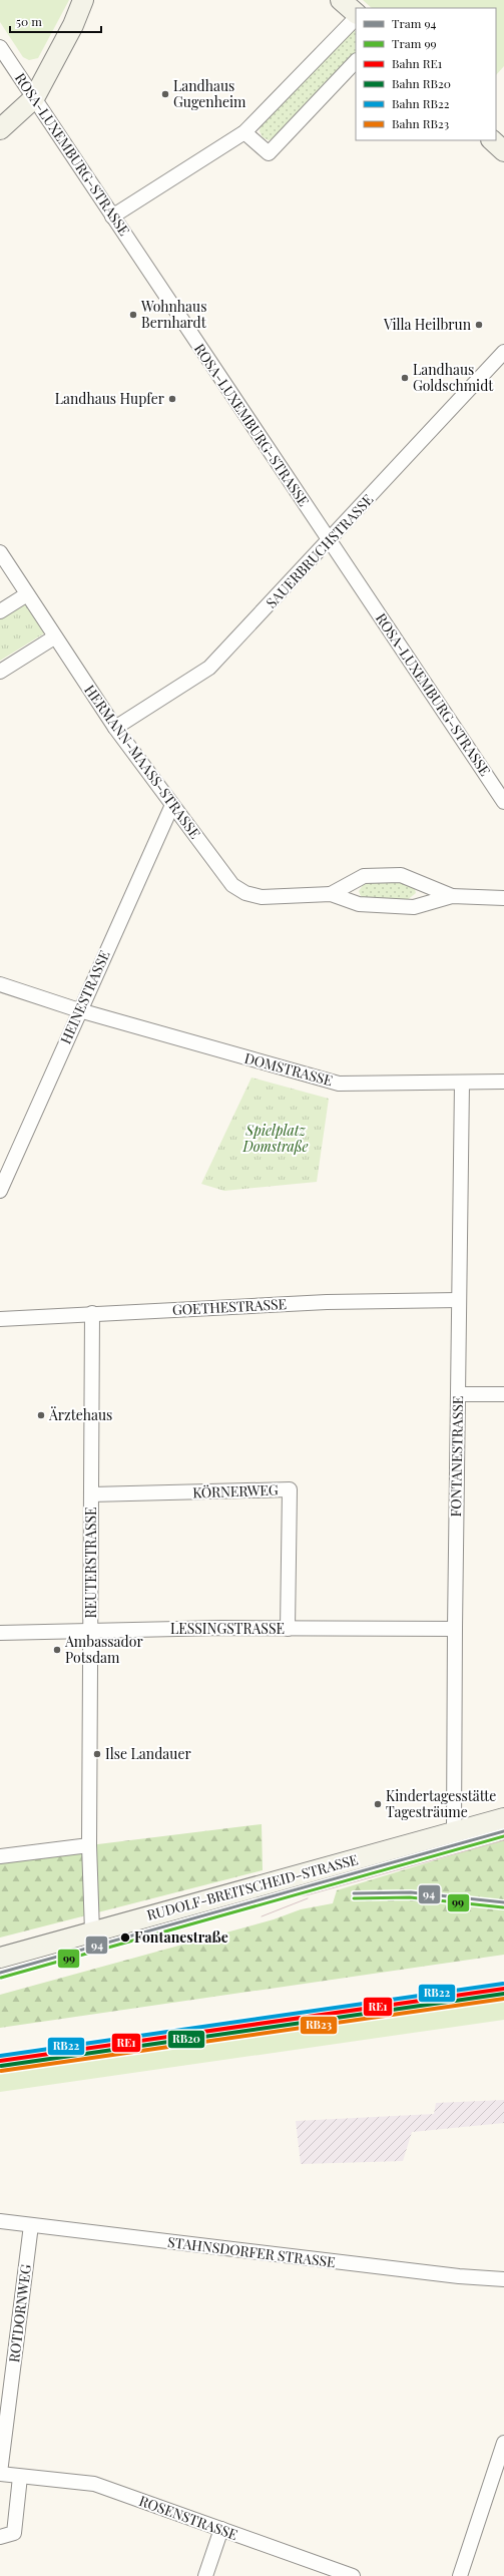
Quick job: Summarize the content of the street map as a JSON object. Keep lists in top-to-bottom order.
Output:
{
  "streets": {
    "street": [
      "ROSA-LUXEMBURG-STRASSE",
      "SAUERBRUCHSTRASSE",
      "HERMANN-MAASS-STRASSE",
      "HEINESTRASSE",
      "DOMSTRASSE",
      "GOETHESTRASSE",
      "FONTANESTRASSE",
      "KÖRNERWEG",
      "REUTERSTRASSE",
      "LESSINGSTRASSE",
      "RUDOLF-BREITSCHEID-STRASSE",
      "STAHNSDORFER STRASSE",
      "ROTDORNWEG",
      "ROSENSTRASSE"
    ]
  },
  "crossings": [
    ["ROSA-LUXEMBURG-STRASSE", "SAUERBRUCHSTRASSE"],
    ["SAUERBRUCHSTRASSE", "HERMANN-MAASS-STRASSE"],
    ["HERMANN-MAASS-STRASSE", "HEINESTRASSE"],
    ["HEINESTRASSE", "DOMSTRASSE"],
    ["DOMSTRASSE", "FONTANESTRASSE"],
    ["GOETHESTRASSE", "FONTANESTRASSE"],
    ["GOETHESTRASSE", "REUTERSTRASSE"],
    ["FONTANESTRASSE", "LESSINGSTRASSE"],
    ["FONTANESTRASSE", "RUDOLF-BREITSCHEID-STRASSE"],
    ["KÖRNERWEG", "REUTERSTRASSE"],
    ["KÖRNERWEG", "LESSINGSTRASSE"],
    ["REUTERSTRASSE", "LESSINGSTRASSE"],
    ["REUTERSTRASSE", "RUDOLF-BREITSCHEID-STRASSE"],
    ["STAHNSDORFER STRASSE", "ROTDORNWEG"],
    ["ROTDORNWEG", "ROSENSTRASSE"]
  ],
  "parks": ["Spielplatz Domstraße"],
  "places": [
    "Landhaus Gugenheim",
    "Wohnhaus Bernhardt",
    "Villa Heilbrun",
    "Landhaus Goldschmidt",
    "Landhaus Hupfer",
    "Ärztehaus",
    "Ambassador Potsdam",
    "Ilse Landauer",
    "Kindertagesstätte Tagesträume",
    "Fontanestraße"
  ],
  "lines": [
    "tram line 94",
    "tram line 99",
    "rail line RB22",
    "rail line RE1",
    "rail line RB20",
    "rail line RB23"
  ],
  "legend": [
    "Tram 94",
    "Tram 99",
    "Bahn RE1",
    "Bahn RB20",
    "Bahn RB22",
    "Bahn RB23"
  ],
  "scale_bar": "50 m"
}
